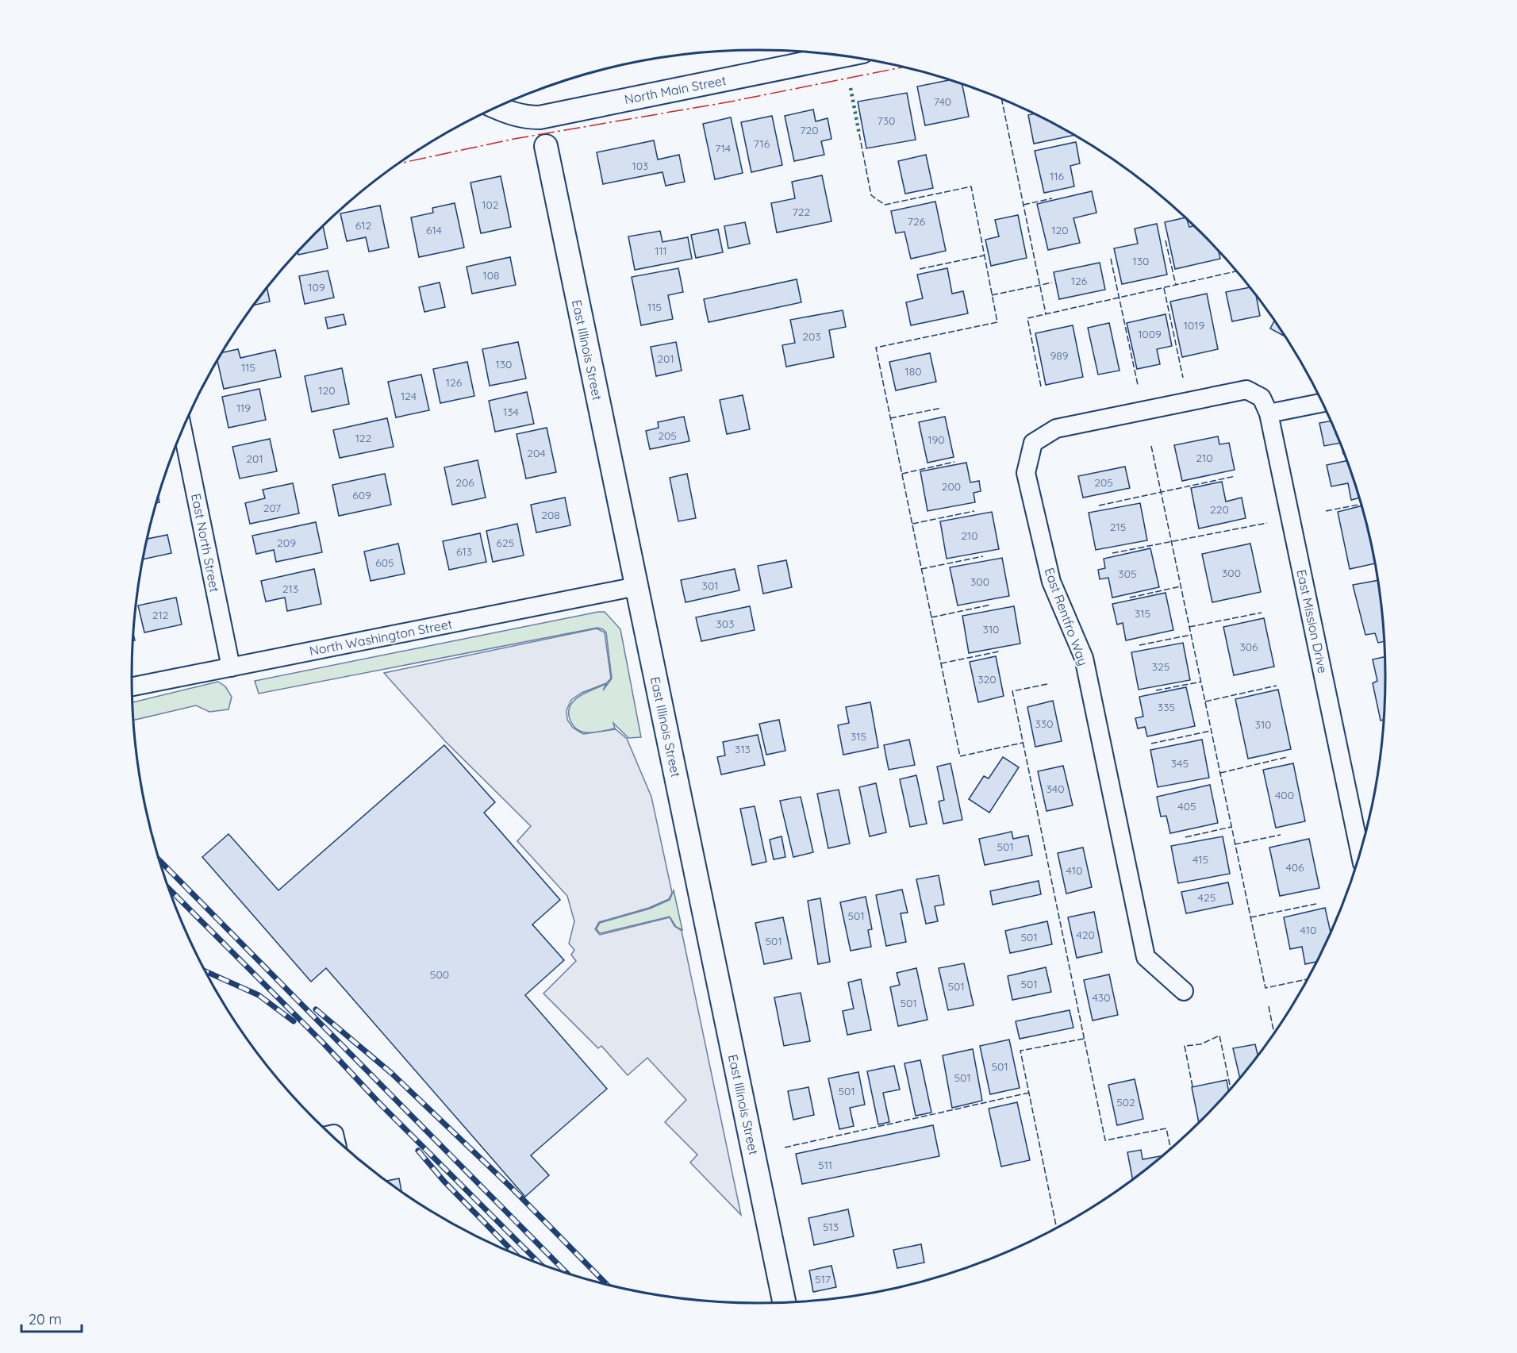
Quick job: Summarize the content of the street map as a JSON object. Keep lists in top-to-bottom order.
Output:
{
  "streets": {
    "street": [
      "North Main Street",
      "East Illinois Street",
      "East North Street",
      "East Rentfro Way",
      "East Mission Drive",
      "North Washington Street"
    ]
  },
  "crossings": [
    ["East Illinois Street", "North Washington Street"],
    ["East North Street", "North Washington Street"],
    ["East Rentfro Way", "East Mission Drive"]
  ],
  "house_numbers": [
    "740",
    "730",
    "720",
    "716",
    "714",
    "103",
    "116",
    "102",
    "722",
    "726",
    "612",
    "614",
    "120",
    "111",
    "130",
    "108",
    "126",
    "109",
    "115",
    "1019",
    "1009",
    "203",
    "989",
    "201",
    "130",
    "115",
    "180",
    "126",
    "120",
    "124",
    "119",
    "134",
    "205",
    "122",
    "190",
    "204",
    "210",
    "201",
    "206",
    "205",
    "200",
    "609",
    "207",
    "220",
    "208",
    "215",
    "210",
    "209",
    "625",
    "613",
    "605",
    "300",
    "305",
    "300",
    "301",
    "213",
    "315",
    "212",
    "303",
    "310",
    "306",
    "325",
    "320",
    "335",
    "330",
    "310",
    "315",
    "313",
    "345",
    "340",
    "400",
    "405",
    "501",
    "415",
    "406",
    "410",
    "425",
    "501",
    "410",
    "420",
    "501",
    "501",
    "500",
    "501",
    "501",
    "430",
    "501",
    "501",
    "501",
    "501",
    "502",
    "511",
    "513",
    "517"
  ],
  "scale_bar": "20 m"
}
